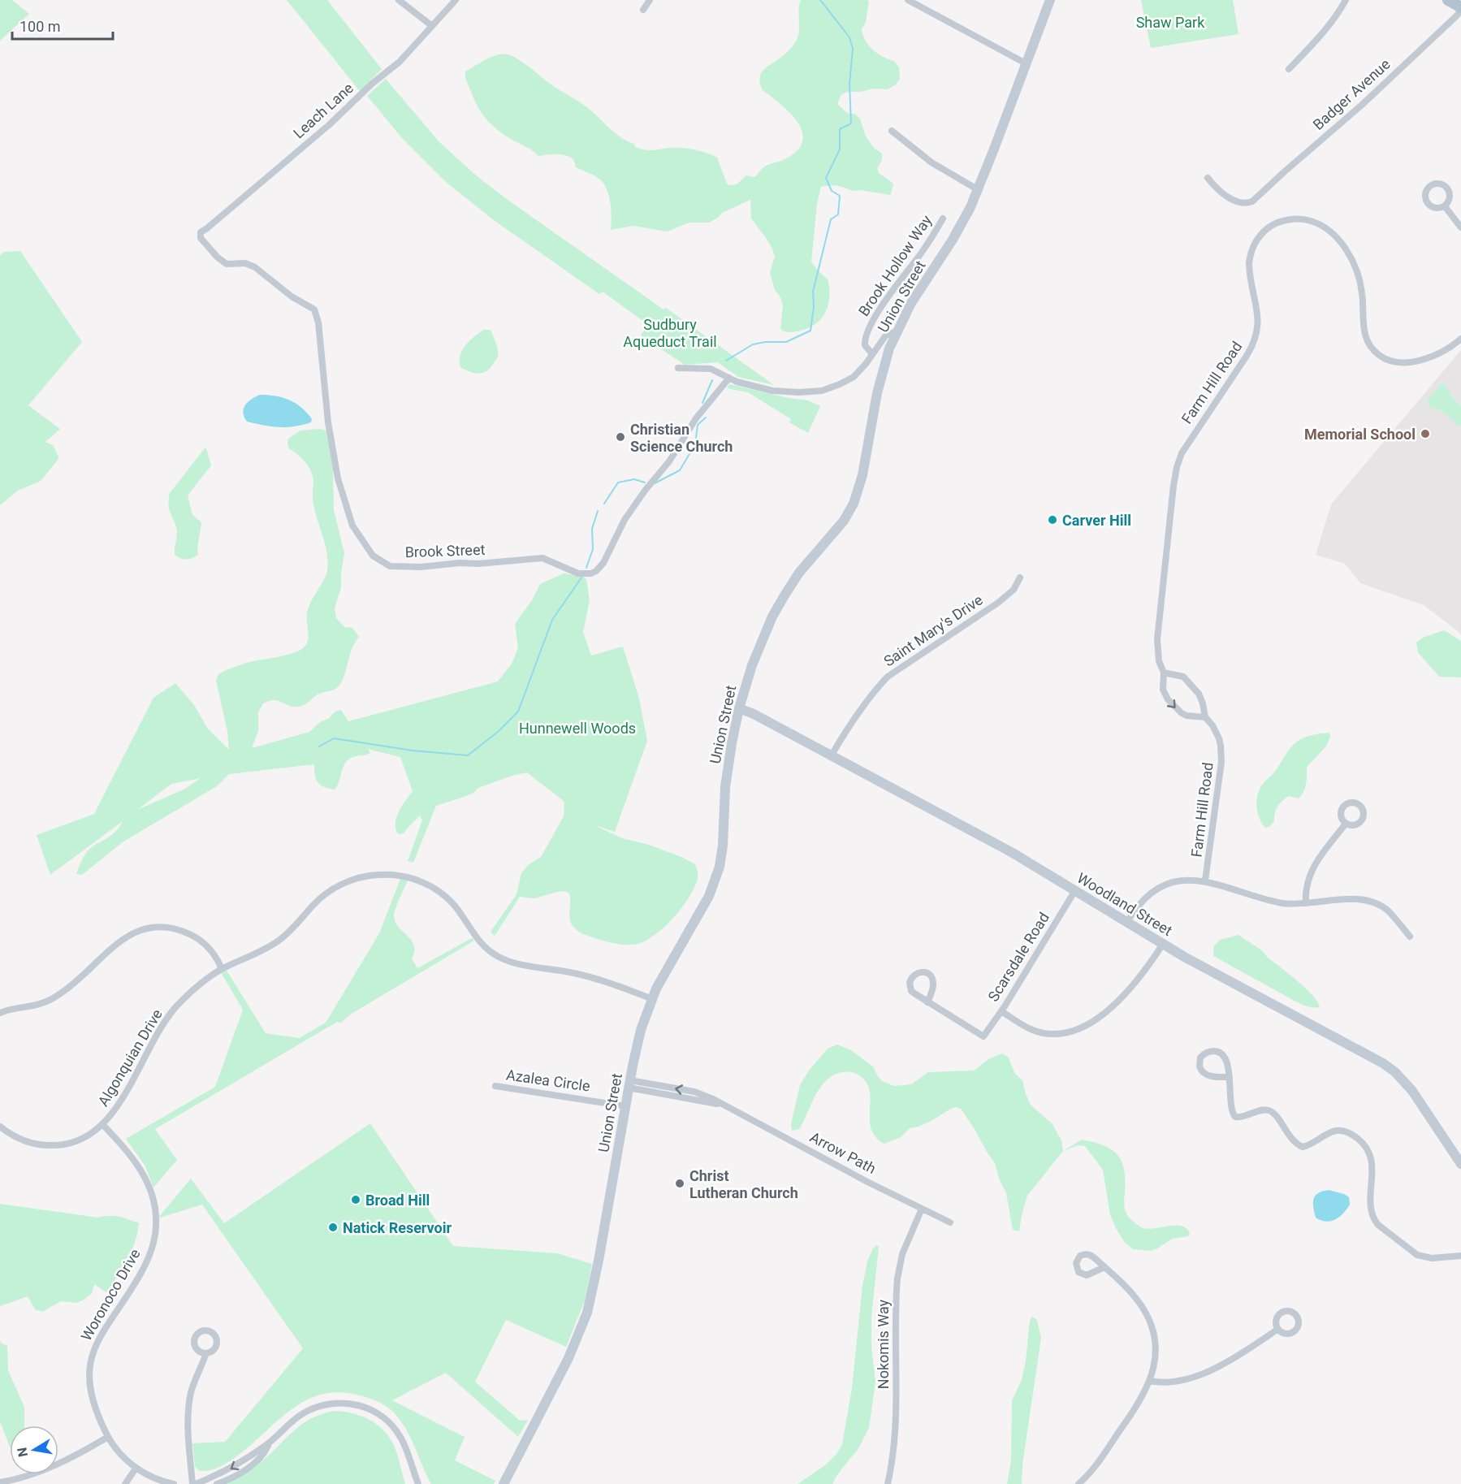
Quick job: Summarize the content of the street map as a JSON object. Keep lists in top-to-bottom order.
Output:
{
  "streets": {
    "street": [
      "Badger Avenue",
      "Leach Lane",
      "Brook Hollow Way",
      "Union Street",
      "Farm Hill Road",
      "Brook Street",
      "Saint Mary's Drive",
      "Woodland Street",
      "Scarsdale Road",
      "Algonquian Drive",
      "Azalea Circle",
      "Arrow Path",
      "Woronoco Drive",
      "Nokomis Way"
    ]
  },
  "crossings": [
    ["Leach Lane", "Brook Street"],
    ["Union Street", "Woodland Street"],
    ["Union Street", "Algonquian Drive"],
    ["Union Street", "Azalea Circle"],
    ["Union Street", "Arrow Path"],
    ["Saint Mary's Drive", "Woodland Street"],
    ["Woodland Street", "Scarsdale Road"],
    ["Algonquian Drive", "Woronoco Drive"],
    ["Arrow Path", "Nokomis Way"]
  ],
  "parks": ["Shaw Park", "Sudbury Aqueduct Trail", "Hunnewell Woods"],
  "places": [
    "Memorial School",
    "Christian Science Church",
    "Carver Hill",
    "Christ Lutheran Church",
    "Broad Hill",
    "Natick Reservoir"
  ],
  "scale_bar": "100 m",
  "north": "left"
}
